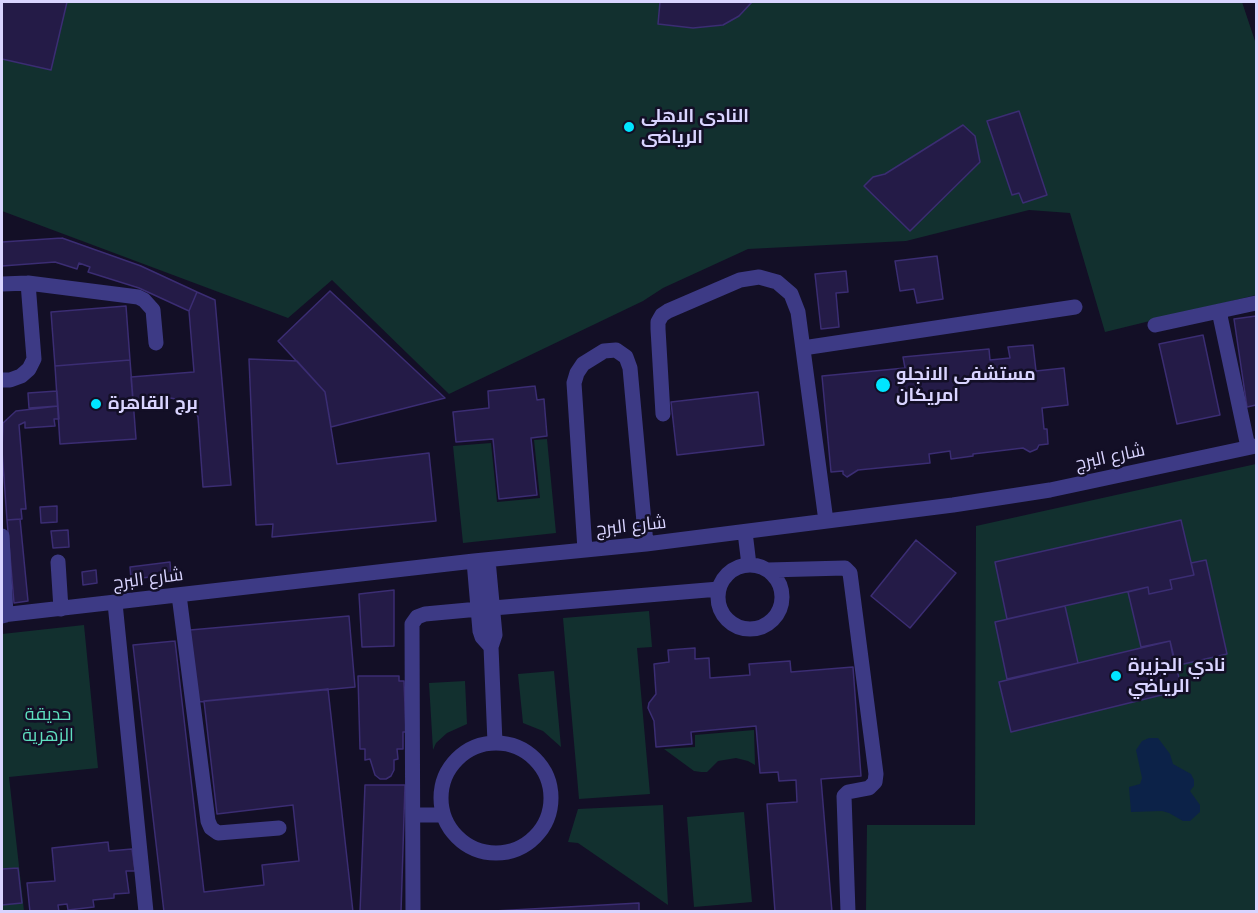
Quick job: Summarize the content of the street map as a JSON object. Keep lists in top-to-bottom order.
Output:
{
  "streets": {
    "street": ["شارع البرج"]
  },
  "parks": ["حديقة الزهرية"],
  "places": [
    "النادى الاهلى الرياضى",
    "مستشفى الانجلو امريكان",
    "برج القاهرة",
    "نادي الجزيرة الرياضي"
  ]
}
